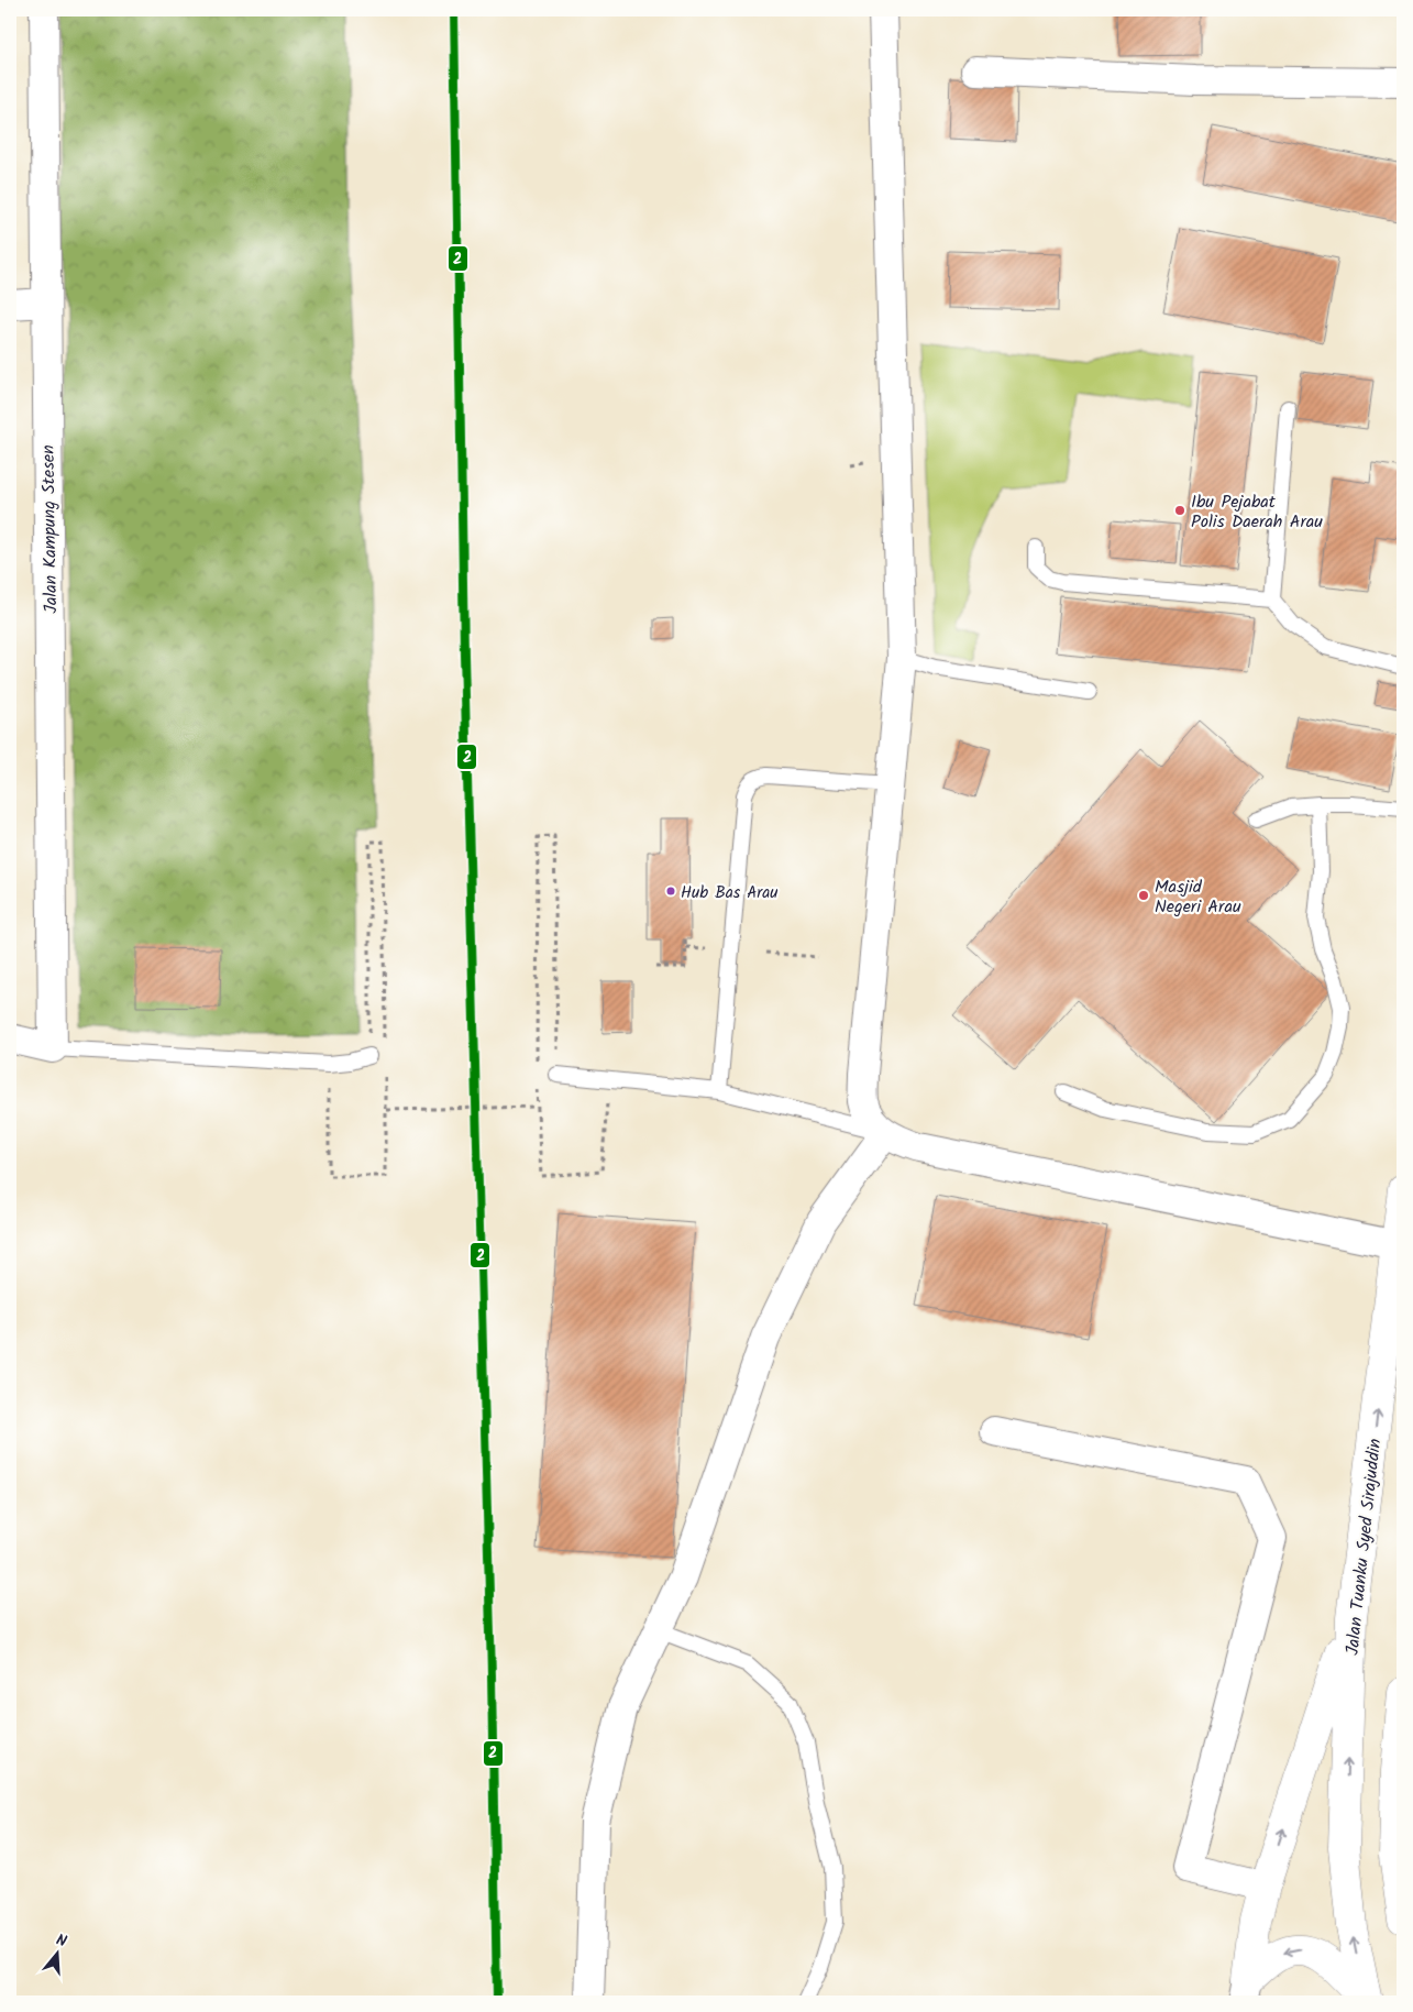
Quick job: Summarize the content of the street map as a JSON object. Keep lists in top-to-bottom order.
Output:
{
  "streets": {
    "highway": ["Jalan Tuanku Syed Sirajuddin"],
    "street": ["Jalan Kampung Stesen"]
  },
  "places": ["Ibu Pejabat Polis Daerah Arau", "Hub Bas Arau", "Masjid Negeri Arau"],
  "lines": ["transit line 2"],
  "north": "top"
}
